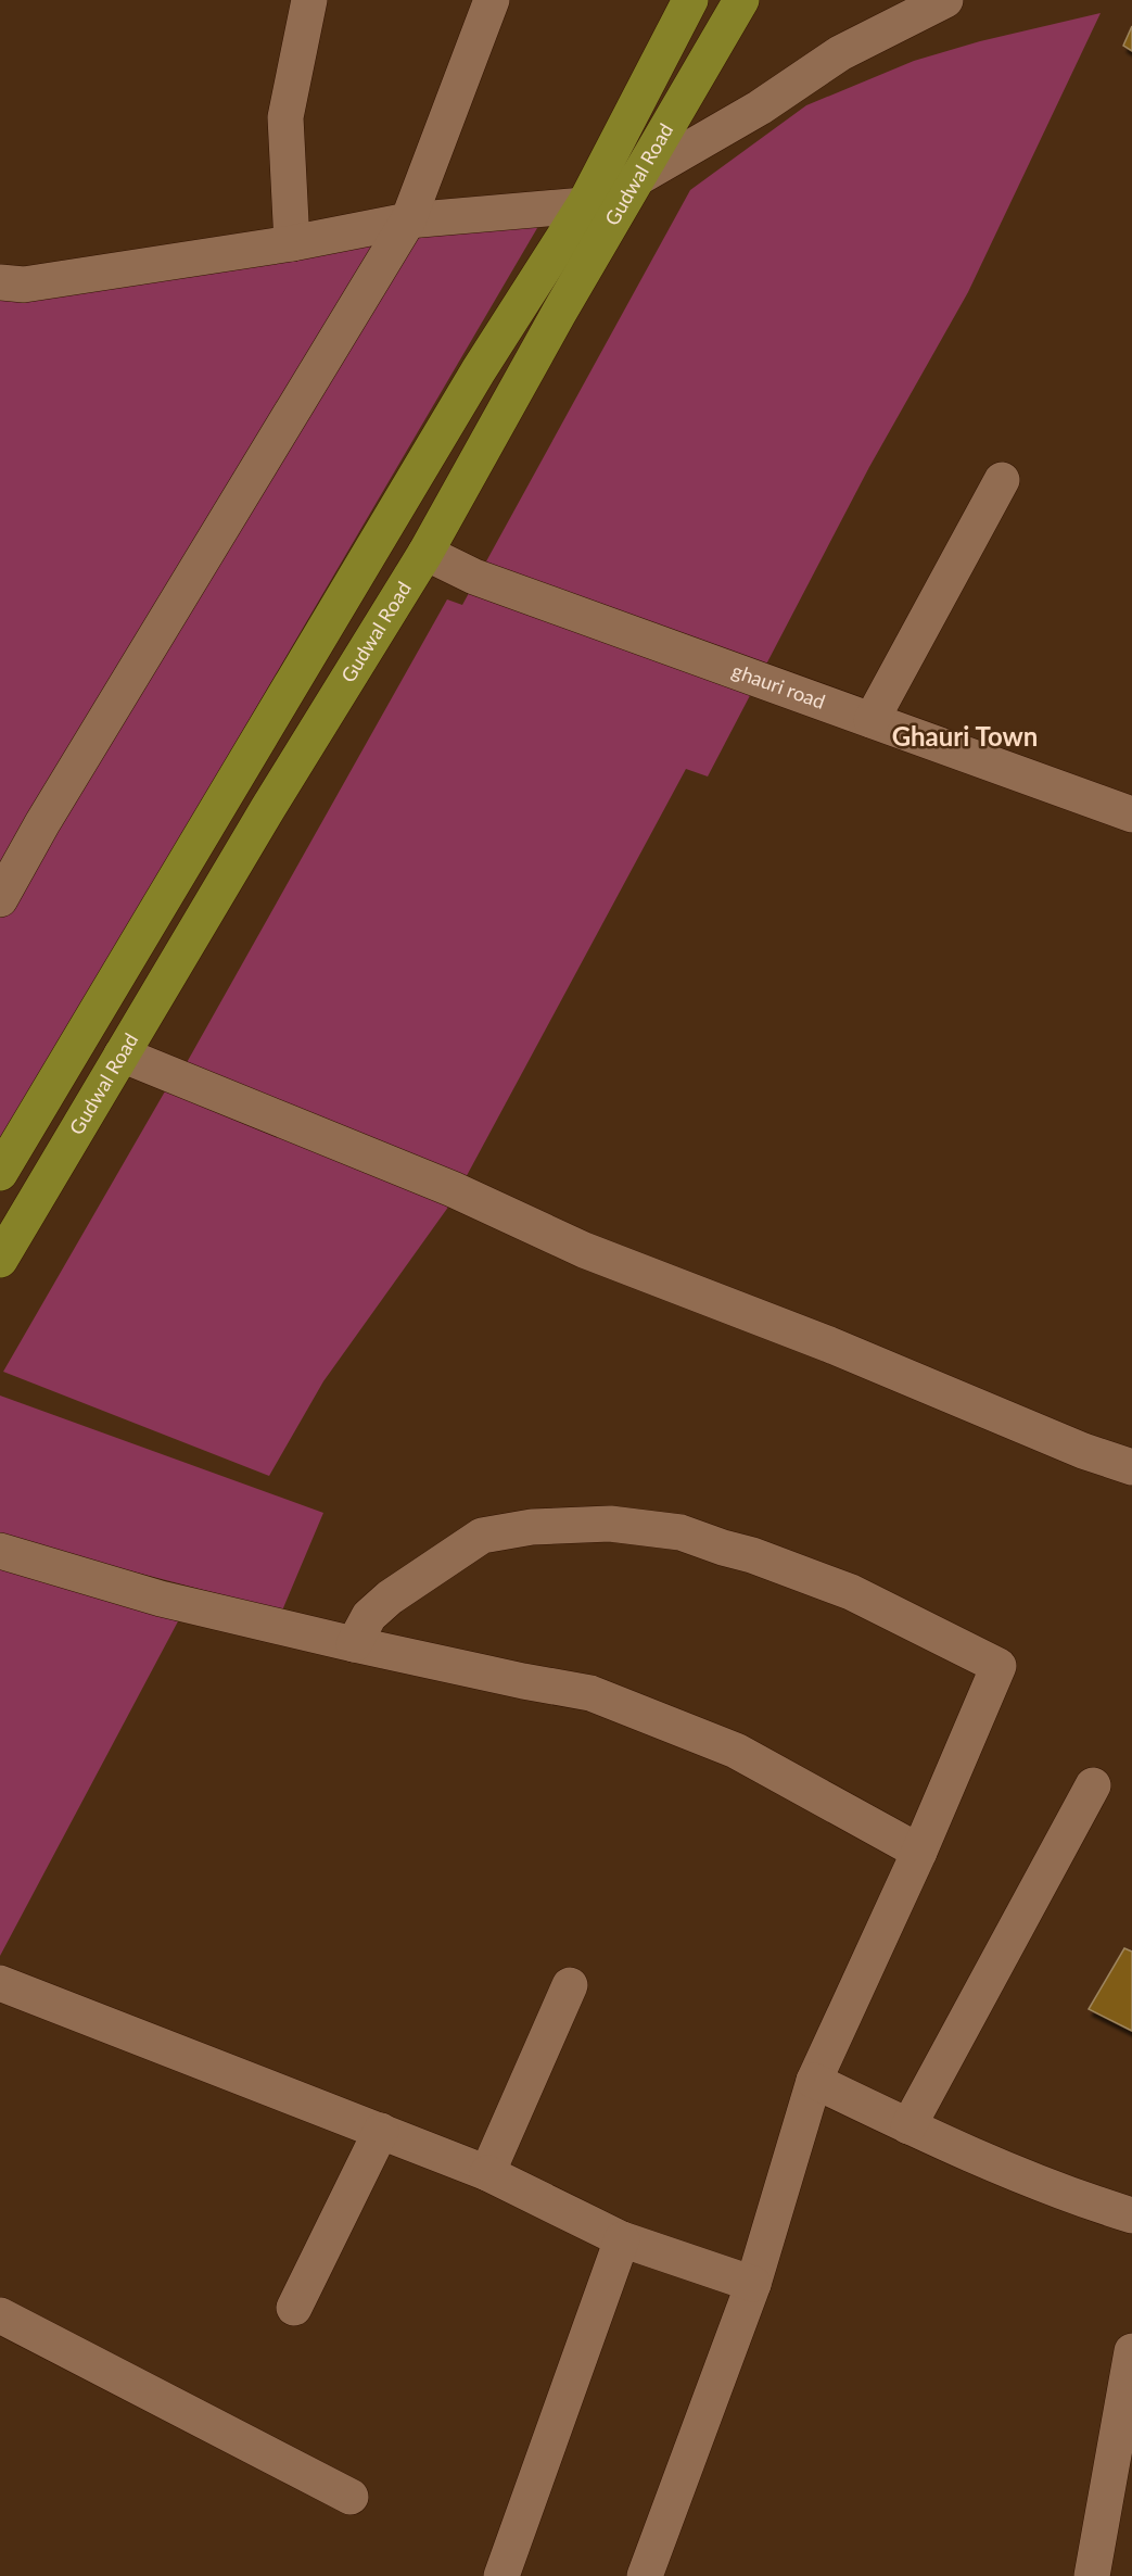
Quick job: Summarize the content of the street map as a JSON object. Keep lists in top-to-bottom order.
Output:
{
  "streets": {
    "main road": ["Gudwal Road"],
    "street": ["ghauri road"]
  },
  "crossings": [
    ["Gudwal Road", "ghauri road"]
  ],
  "districts": ["Ghauri Town"]
}
